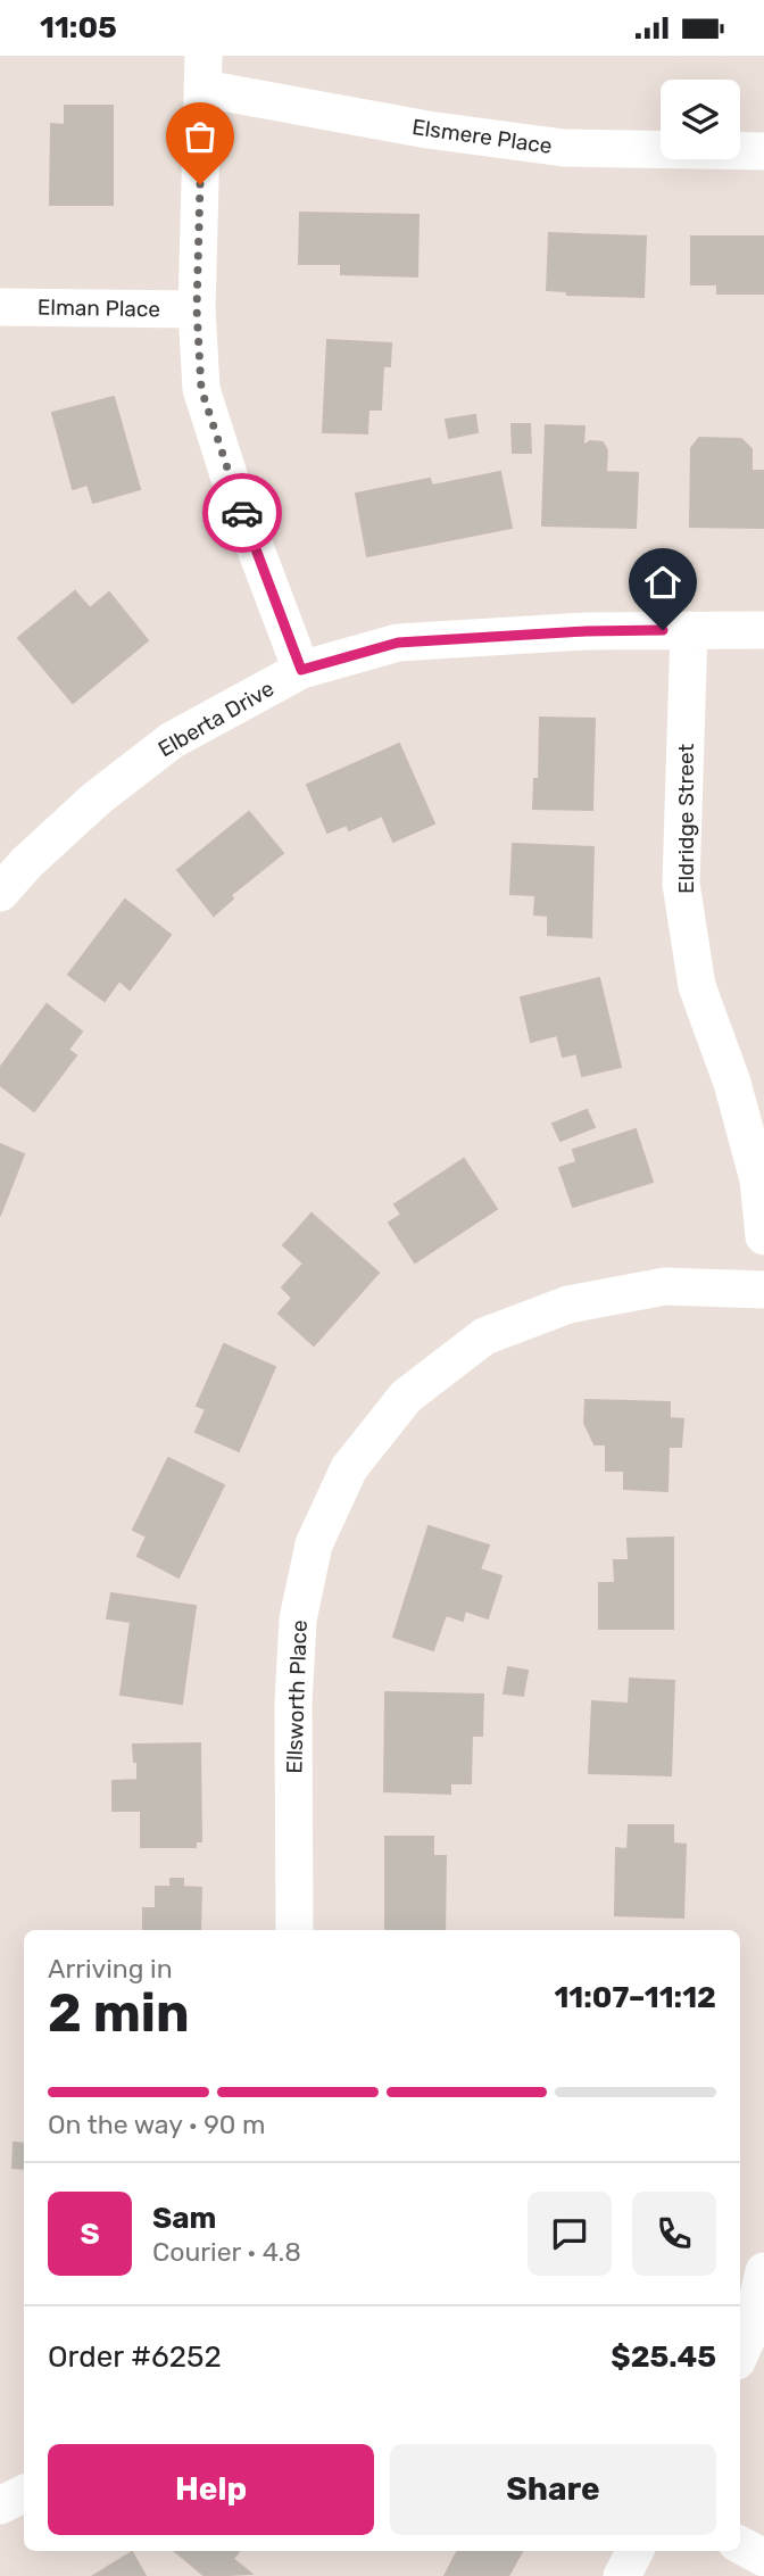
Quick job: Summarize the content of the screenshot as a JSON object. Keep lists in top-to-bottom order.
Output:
{
  "streets": {
    "street": [
      "Elsmere Place",
      "Elman Place",
      "Elberta Drive",
      "Eldridge Street",
      "Ellsworth Place"
    ]
  },
  "crossings": [
    ["Elberta Drive", "Eldridge Street"]
  ],
  "page": {
    "status": "11:05",
    "heading": ["2 min", "Arriving in", "11:07–11:12"],
    "panel": [
      "Sam",
      "Courier · 4.8",
      "Order #6252",
      "$25.45"
    ],
    "bar": "On the way · 90 m",
    "round": "S",
    "buttons": ["Help", "Share"]
  }
}
